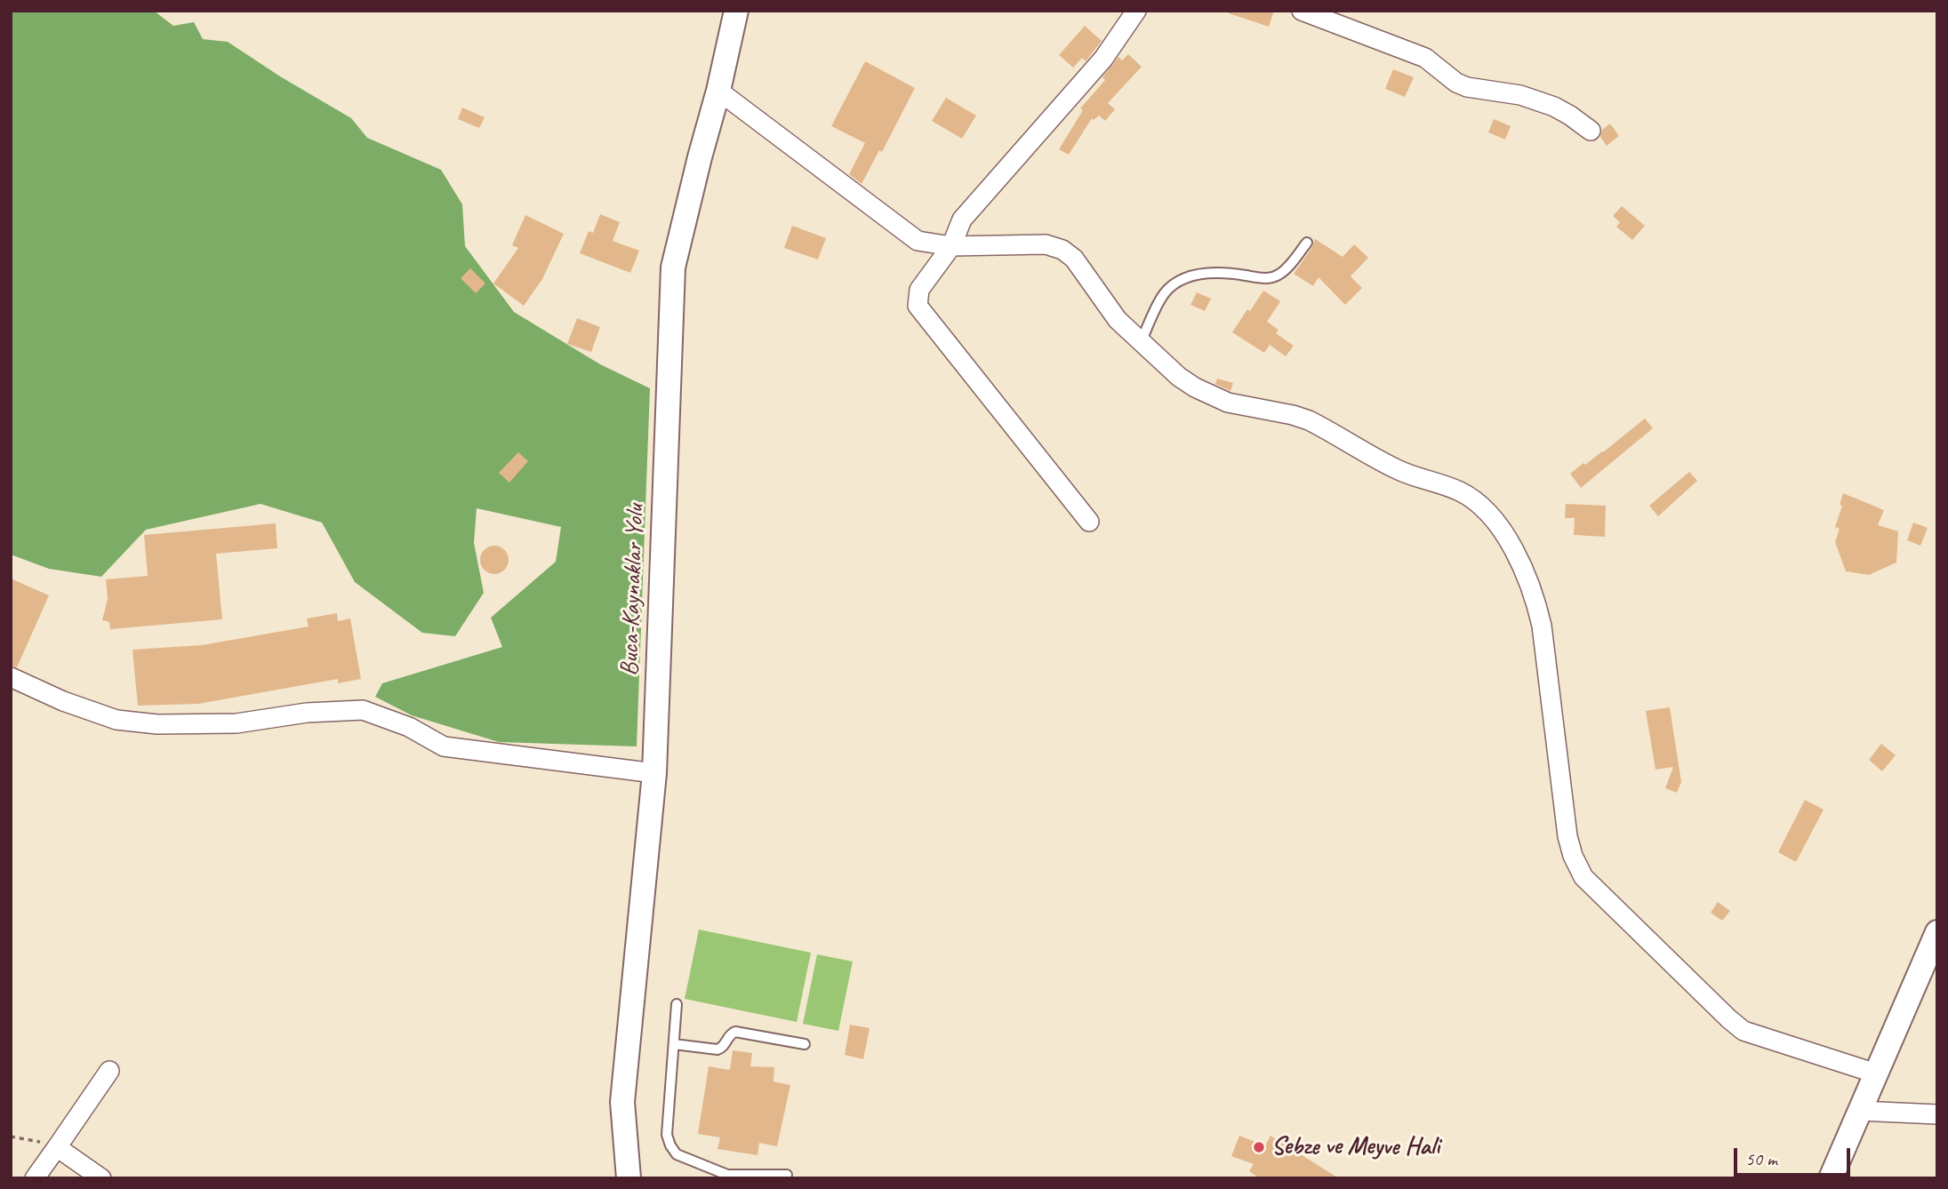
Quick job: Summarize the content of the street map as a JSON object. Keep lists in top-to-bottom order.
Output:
{
  "streets": {
    "street": ["Buca-Kaynaklar Yolu"]
  },
  "places": ["Sebze ve Meyve Hali"],
  "scale_bar": "50 m"
}
